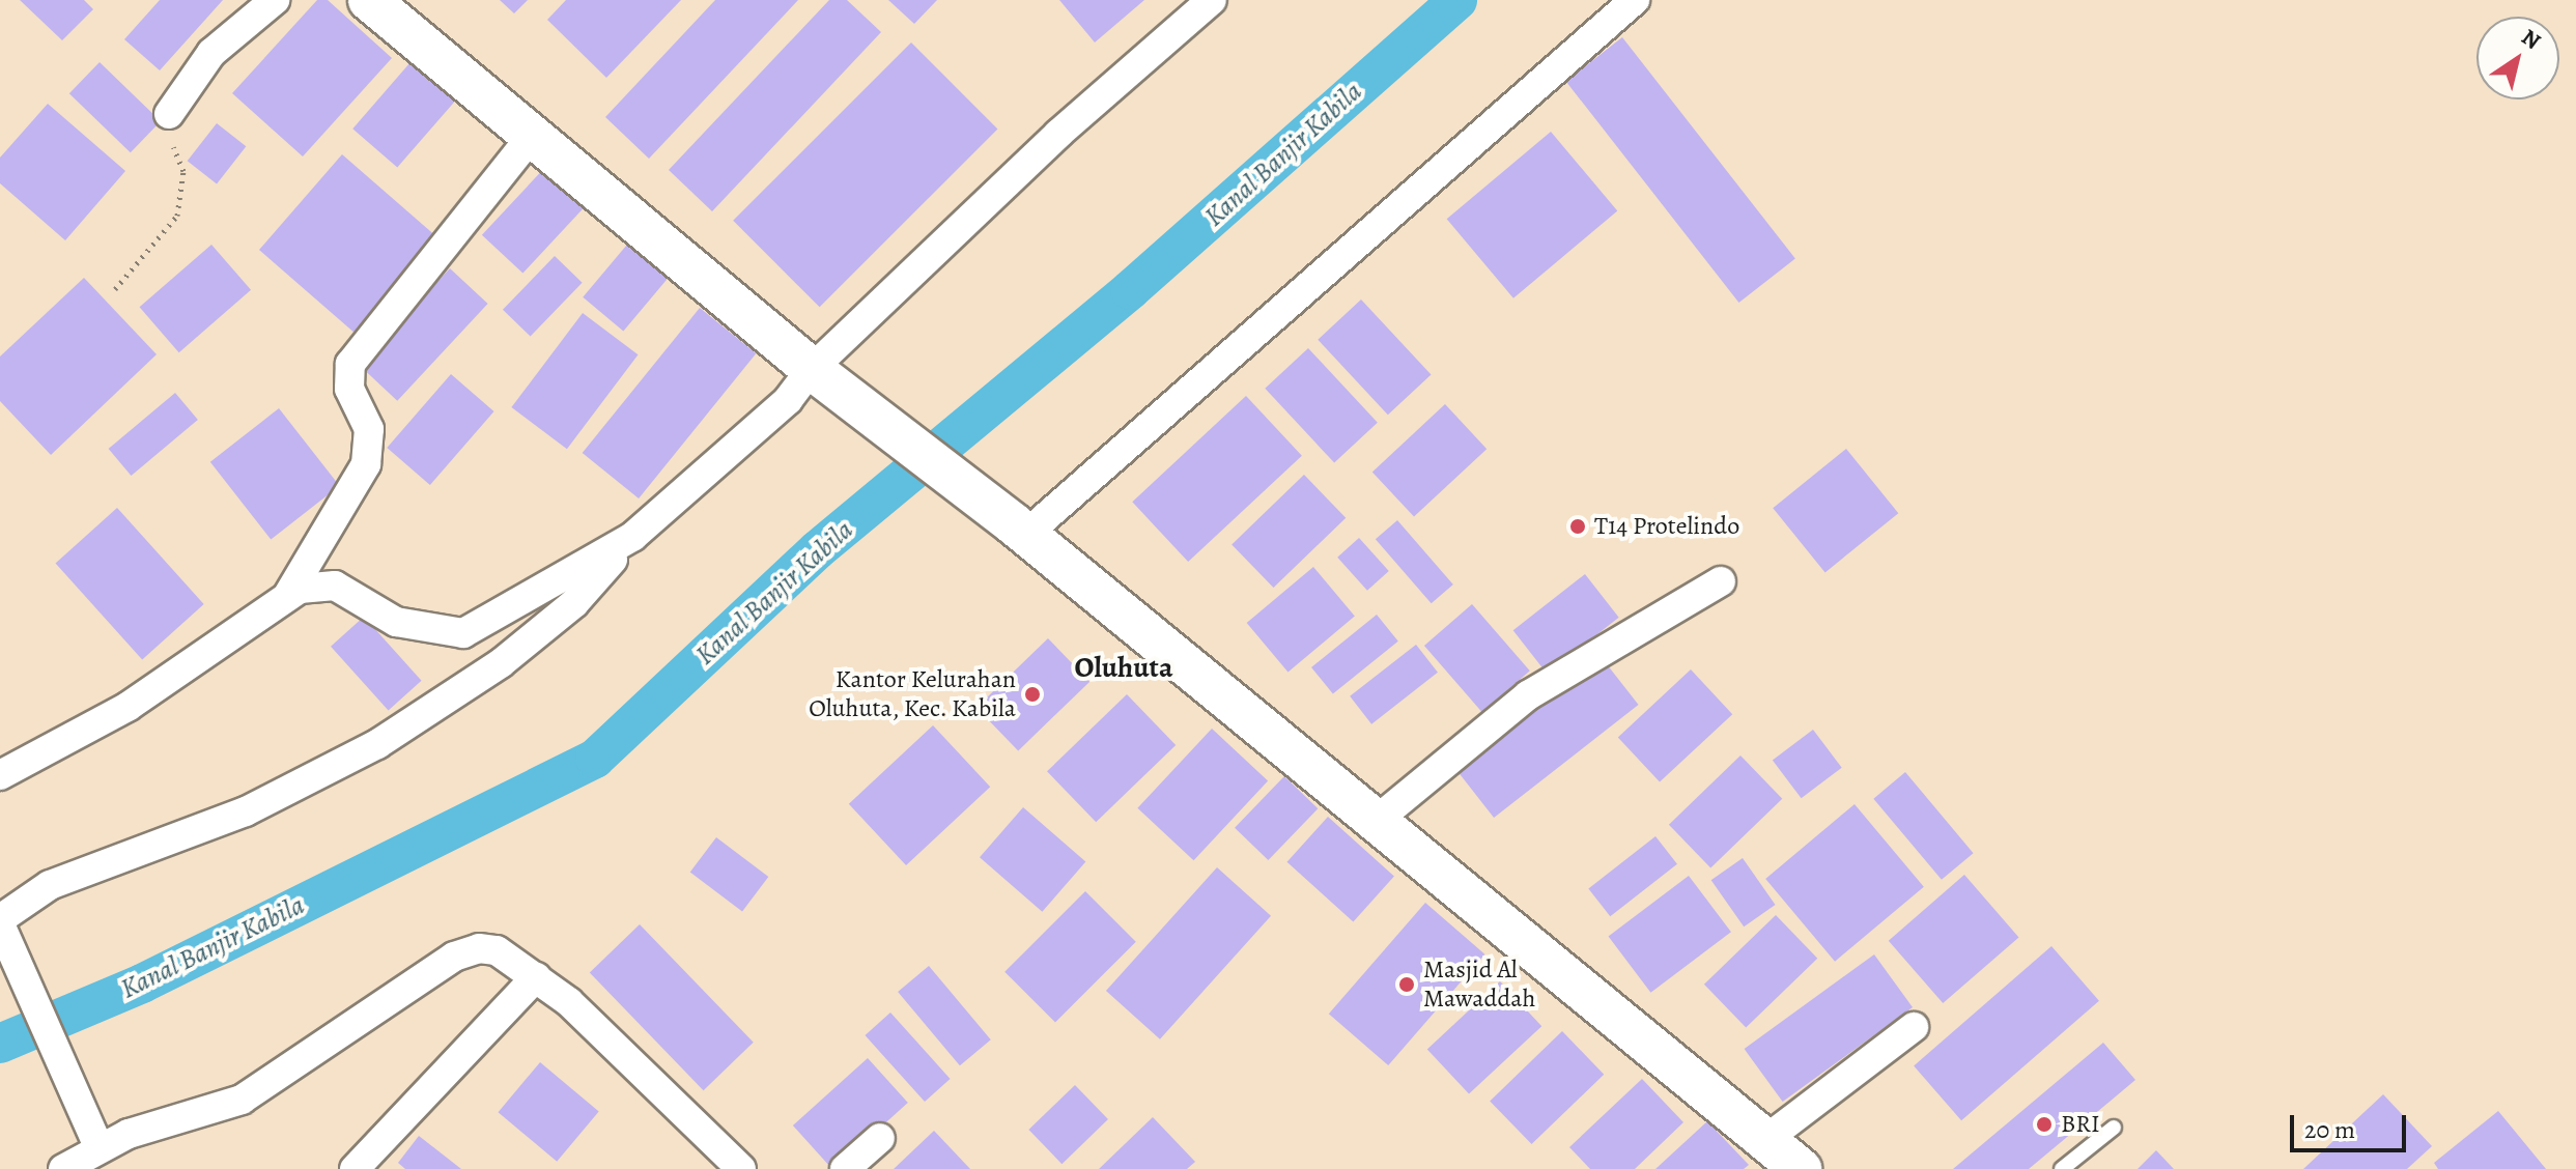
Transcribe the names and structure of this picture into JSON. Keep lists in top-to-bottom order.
{
  "districts": ["Oluhuta"],
  "water": ["Kanal Banjir Kabila"],
  "places": [
    "T14 Protelindo",
    "Kantor Kelurahan Oluhuta, Kec. Kabila",
    "Masjid Al Mawaddah",
    "BRI"
  ],
  "scale_bar": "20 m",
  "north": "top right"
}
